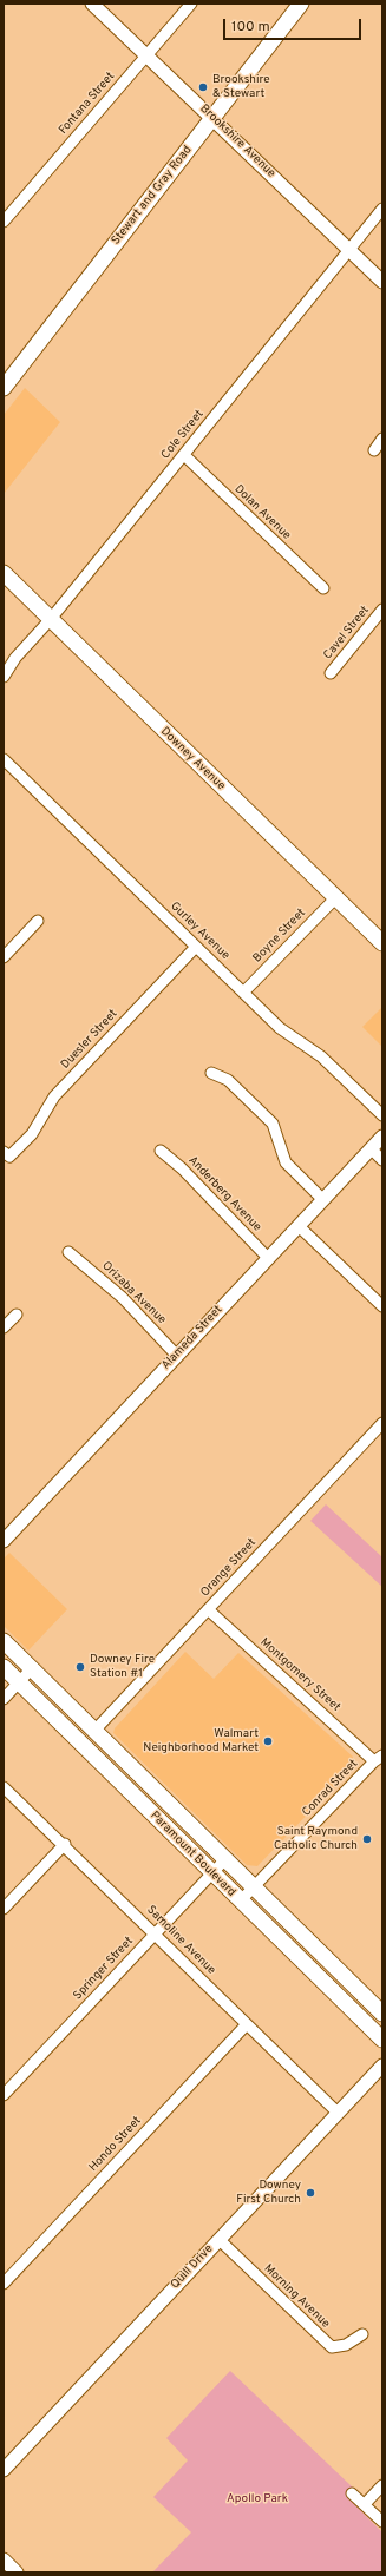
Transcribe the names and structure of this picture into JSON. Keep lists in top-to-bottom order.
{
  "streets": {
    "main road": ["Stewart and Gray Road", "Downey Avenue", "Paramount Boulevard"],
    "street": [
      "Fontana Street",
      "Brookshire Avenue",
      "Cole Street",
      "Dolan Avenue",
      "Cavel Street",
      "Gurley Avenue",
      "Boyne Street",
      "Duesler Street",
      "Anderberg Avenue",
      "Orizaba Avenue",
      "Alameda Street",
      "Orange Street",
      "Montgomery Street",
      "Conrad Street",
      "Samoline Avenue",
      "Springer Street",
      "Hondo Street",
      "Quill Drive",
      "Morning Avenue"
    ]
  },
  "crossings": [
    ["Fontana Street", "Brookshire Avenue"],
    ["Brookshire Avenue", "Stewart and Gray Road"],
    ["Brookshire Avenue", "Cole Street"],
    ["Cole Street", "Dolan Avenue"],
    ["Cole Street", "Downey Avenue"],
    ["Downey Avenue", "Boyne Street"],
    ["Gurley Avenue", "Boyne Street"],
    ["Gurley Avenue", "Duesler Street"],
    ["Anderberg Avenue", "Alameda Street"],
    ["Orizaba Avenue", "Alameda Street"],
    ["Orange Street", "Montgomery Street"],
    ["Orange Street", "Paramount Boulevard"],
    ["Montgomery Street", "Conrad Street"],
    ["Conrad Street", "Paramount Boulevard"],
    ["Paramount Boulevard", "Springer Street"],
    ["Samoline Avenue", "Springer Street"],
    ["Samoline Avenue", "Hondo Street"],
    ["Samoline Avenue", "Quill Drive"],
    ["Quill Drive", "Morning Avenue"]
  ],
  "parks": ["Apollo Park"],
  "places": [
    "Brookshire & Stewart",
    "Downey Fire Station #1",
    "Walmart Neighborhood Market",
    "Saint Raymond Catholic Church",
    "Downey First Church"
  ],
  "scale_bar": "100 m"
}
